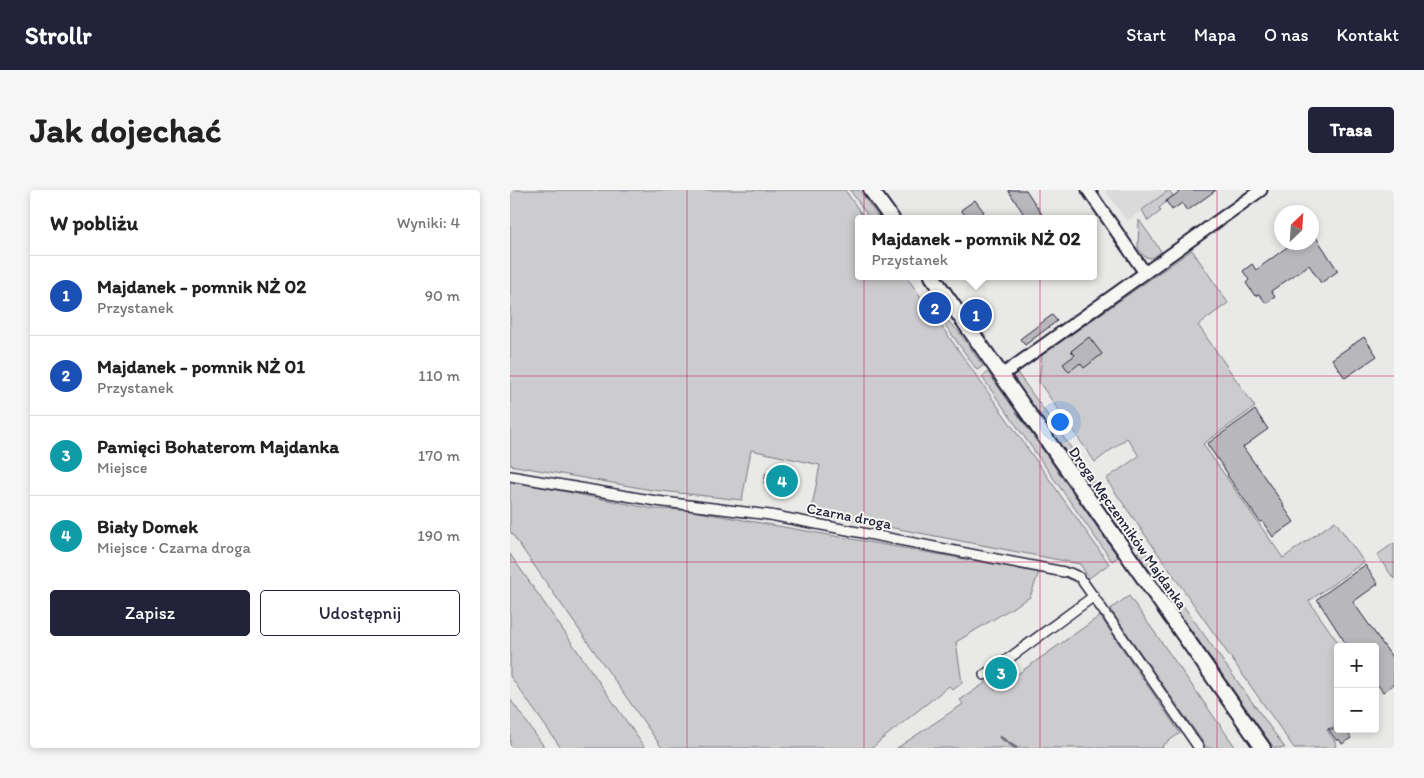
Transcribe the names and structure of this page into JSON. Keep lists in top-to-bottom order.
{
  "streets": {
    "street": ["Czarna droga", "Droga Męczenników Majdanka"]
  },
  "north": "top right",
  "page": {
    "header": "Strollr",
    "nav": [
      "Start",
      "Mapa",
      "O nas",
      "Kontakt"
    ],
    "buttons": [
      "Trasa",
      ["Zapisz", "Udostępnij"]
    ],
    "title": "Jak dojechać",
    "heading": ["W pobliżu", "Wyniki: 4"],
    "popup": ["Majdanek - pomnik NŻ 02", "Przystanek"],
    "list": [
      {
        "mark": "1",
        "name": "Majdanek - pomnik NŻ 02",
        "note": "Przystanek",
        "value": "90 m"
      },
      {
        "mark": "2",
        "name": "Majdanek - pomnik NŻ 01",
        "note": "Przystanek",
        "value": "110 m"
      },
      {
        "mark": "3",
        "name": "Pamięci Bohaterom Majdanka",
        "note": "Miejsce",
        "value": "170 m"
      },
      {
        "mark": "4",
        "name": "Biały Domek",
        "note": "Miejsce · Czarna droga",
        "value": "190 m"
      }
    ],
    "pins": [
      "2",
      "1",
      "4",
      "3"
    ],
    "map_buttons": ["+", "−"]
  }
}
